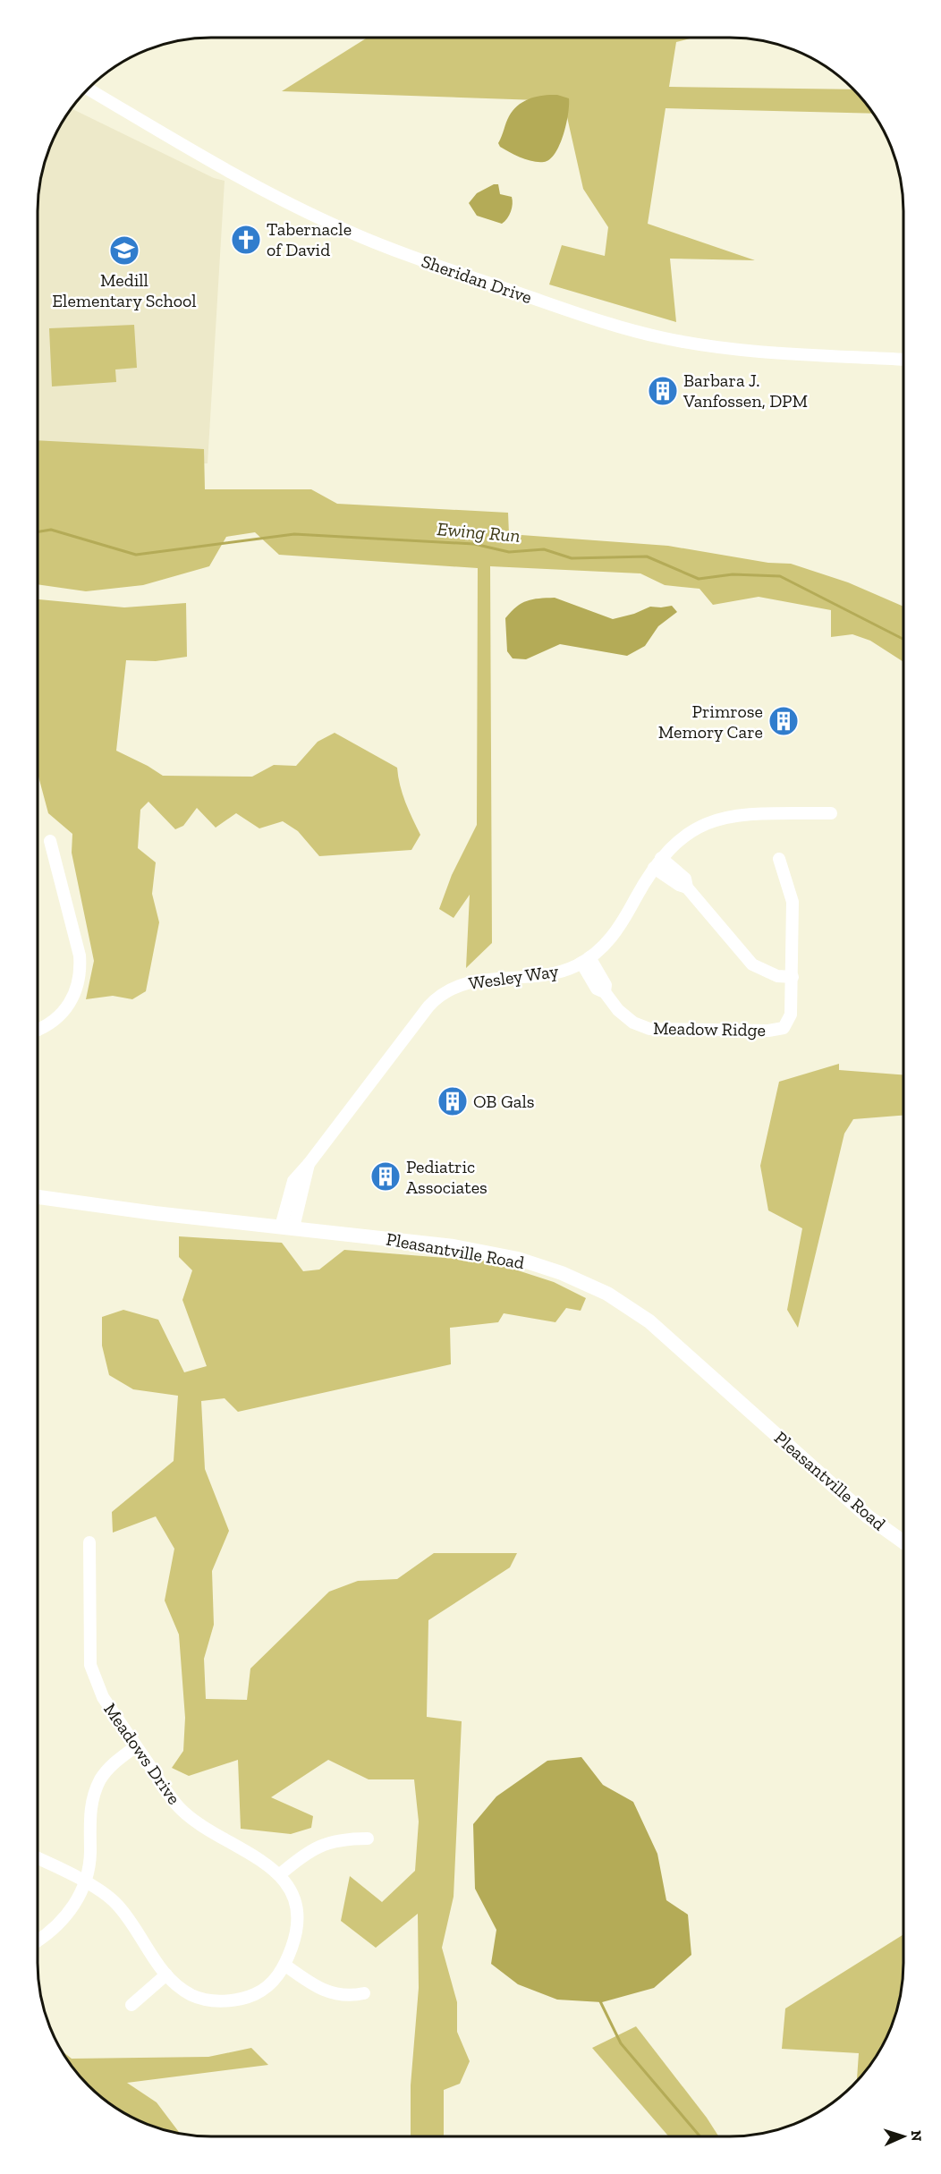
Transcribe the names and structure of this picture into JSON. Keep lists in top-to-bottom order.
{
  "streets": {
    "main road": ["Pleasantville Road"],
    "street": [
      "Sheridan Drive",
      "Wesley Way",
      "Meadow Ridge",
      "Meadows Drive"
    ]
  },
  "crossings": [
    ["Wesley Way", "Meadow Ridge"],
    ["Wesley Way", "Pleasantville Road"]
  ],
  "water": ["Ewing Run"],
  "places": {
    "church": ["Tabernacle of David"],
    "school or university": ["Medill Elementary School"],
    "building": [
      "Barbara J. Vanfossen, DPM",
      "Primrose Memory Care",
      "OB Gals",
      "Pediatric Associates"
    ]
  },
  "north": "right"
}
